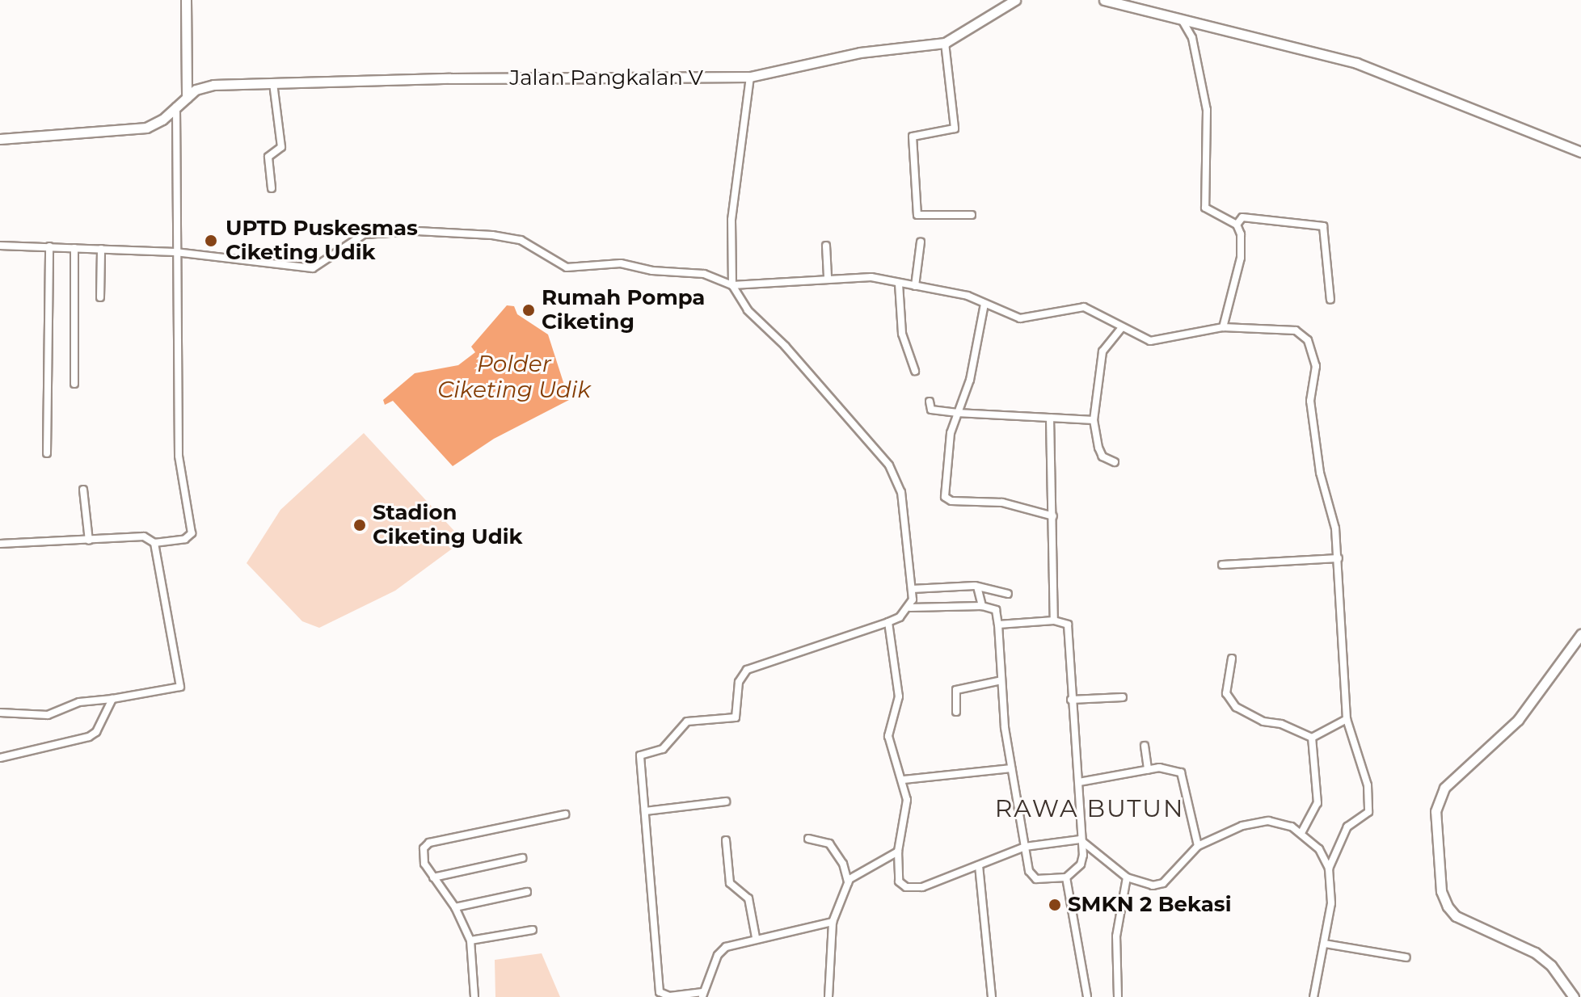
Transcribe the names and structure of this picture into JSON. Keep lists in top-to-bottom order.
{
  "streets": {
    "street": ["Jalan Pangkalan V"]
  },
  "districts": ["RAWA BUTUN"],
  "water": ["Polder Ciketing Udik"],
  "places": [
    "UPTD Puskesmas Ciketing Udik",
    "Rumah Pompa Ciketing",
    "Stadion Ciketing Udik",
    "SMKN 2 Bekasi"
  ]
}
